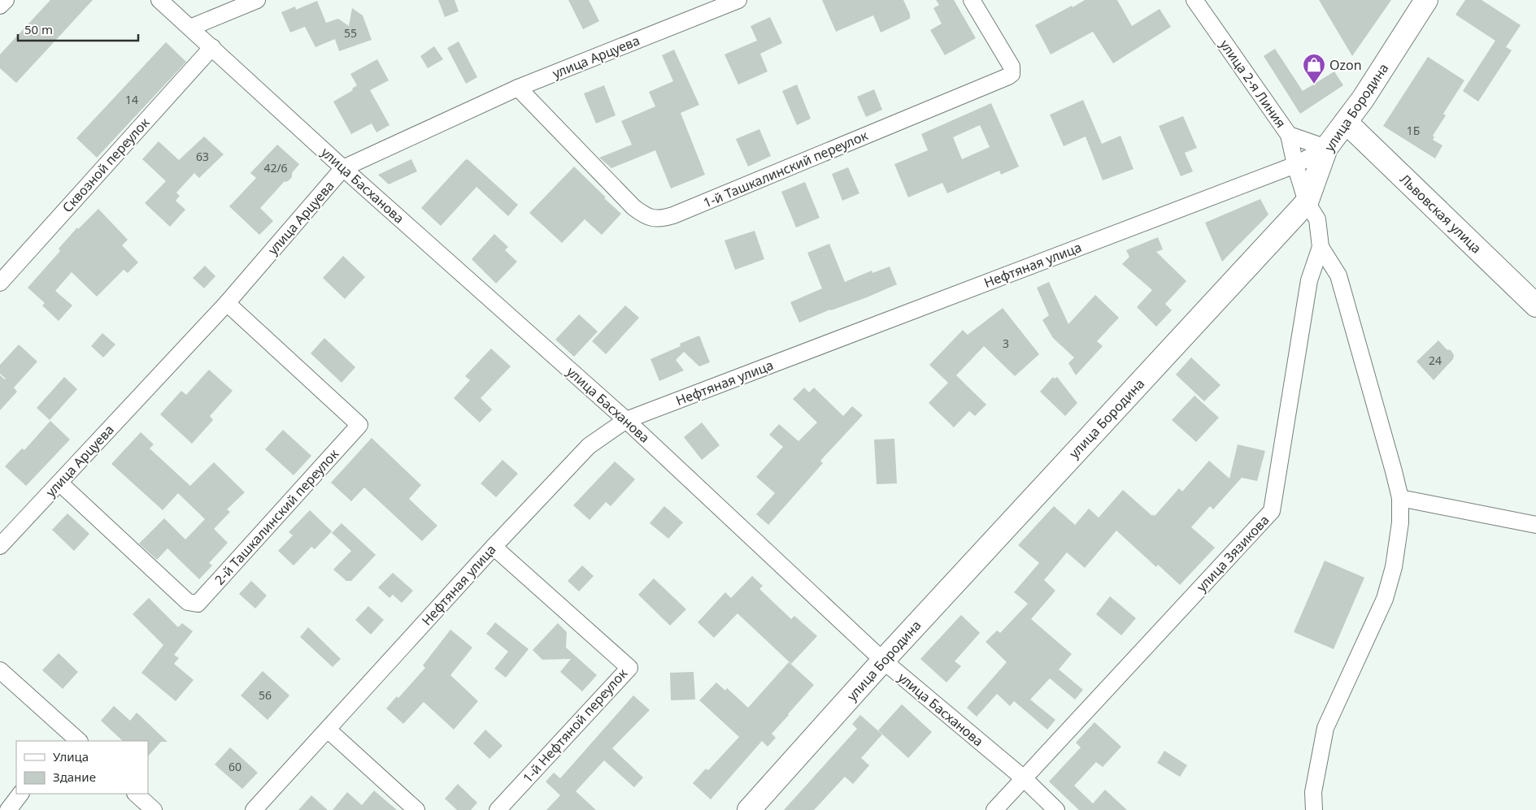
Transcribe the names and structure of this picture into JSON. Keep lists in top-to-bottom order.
{
  "streets": {
    "street": [
      "улица Арцуева",
      "улица 2-я Линия",
      "улица Бородина",
      "Сквозной переулок",
      "1-й Ташкалинский переулок",
      "улица Басханова",
      "Львовская улица",
      "Нефтяная улица",
      "2-й Ташкалинский переулок",
      "улица Зязикова",
      "1-й Нефтяной переулок"
    ]
  },
  "crossings": [
    ["улица Арцуева", "1-й Ташкалинский переулок"],
    ["улица Арцуева", "улица Басханова"],
    ["улица Арцуева", "2-й Ташкалинский переулок"],
    ["улица 2-я Линия", "улица Бородина"],
    ["улица 2-я Линия", "Нефтяная улица"],
    ["улица 2-я Линия", "улица Зязикова"],
    ["улица Бородина", "улица Басханова"],
    ["улица Бородина", "Львовская улица"],
    ["улица Бородина", "Нефтяная улица"],
    ["улица Бородина", "улица Зязикова"],
    ["Сквозной переулок", "улица Басханова"],
    ["улица Басханова", "Нефтяная улица"],
    ["улица Басханова", "улица Зязикова"],
    ["Нефтяная улица", "улица Зязикова"],
    ["Нефтяная улица", "1-й Нефтяной переулок"]
  ],
  "places": {
    "shop": ["Ozon"]
  },
  "house_numbers": [
    "55",
    "14",
    "1Б",
    "63",
    "42/6",
    "3",
    "24",
    "56",
    "60"
  ],
  "legend": ["Улица", "Здание"],
  "scale_bar": "50 m"
}
